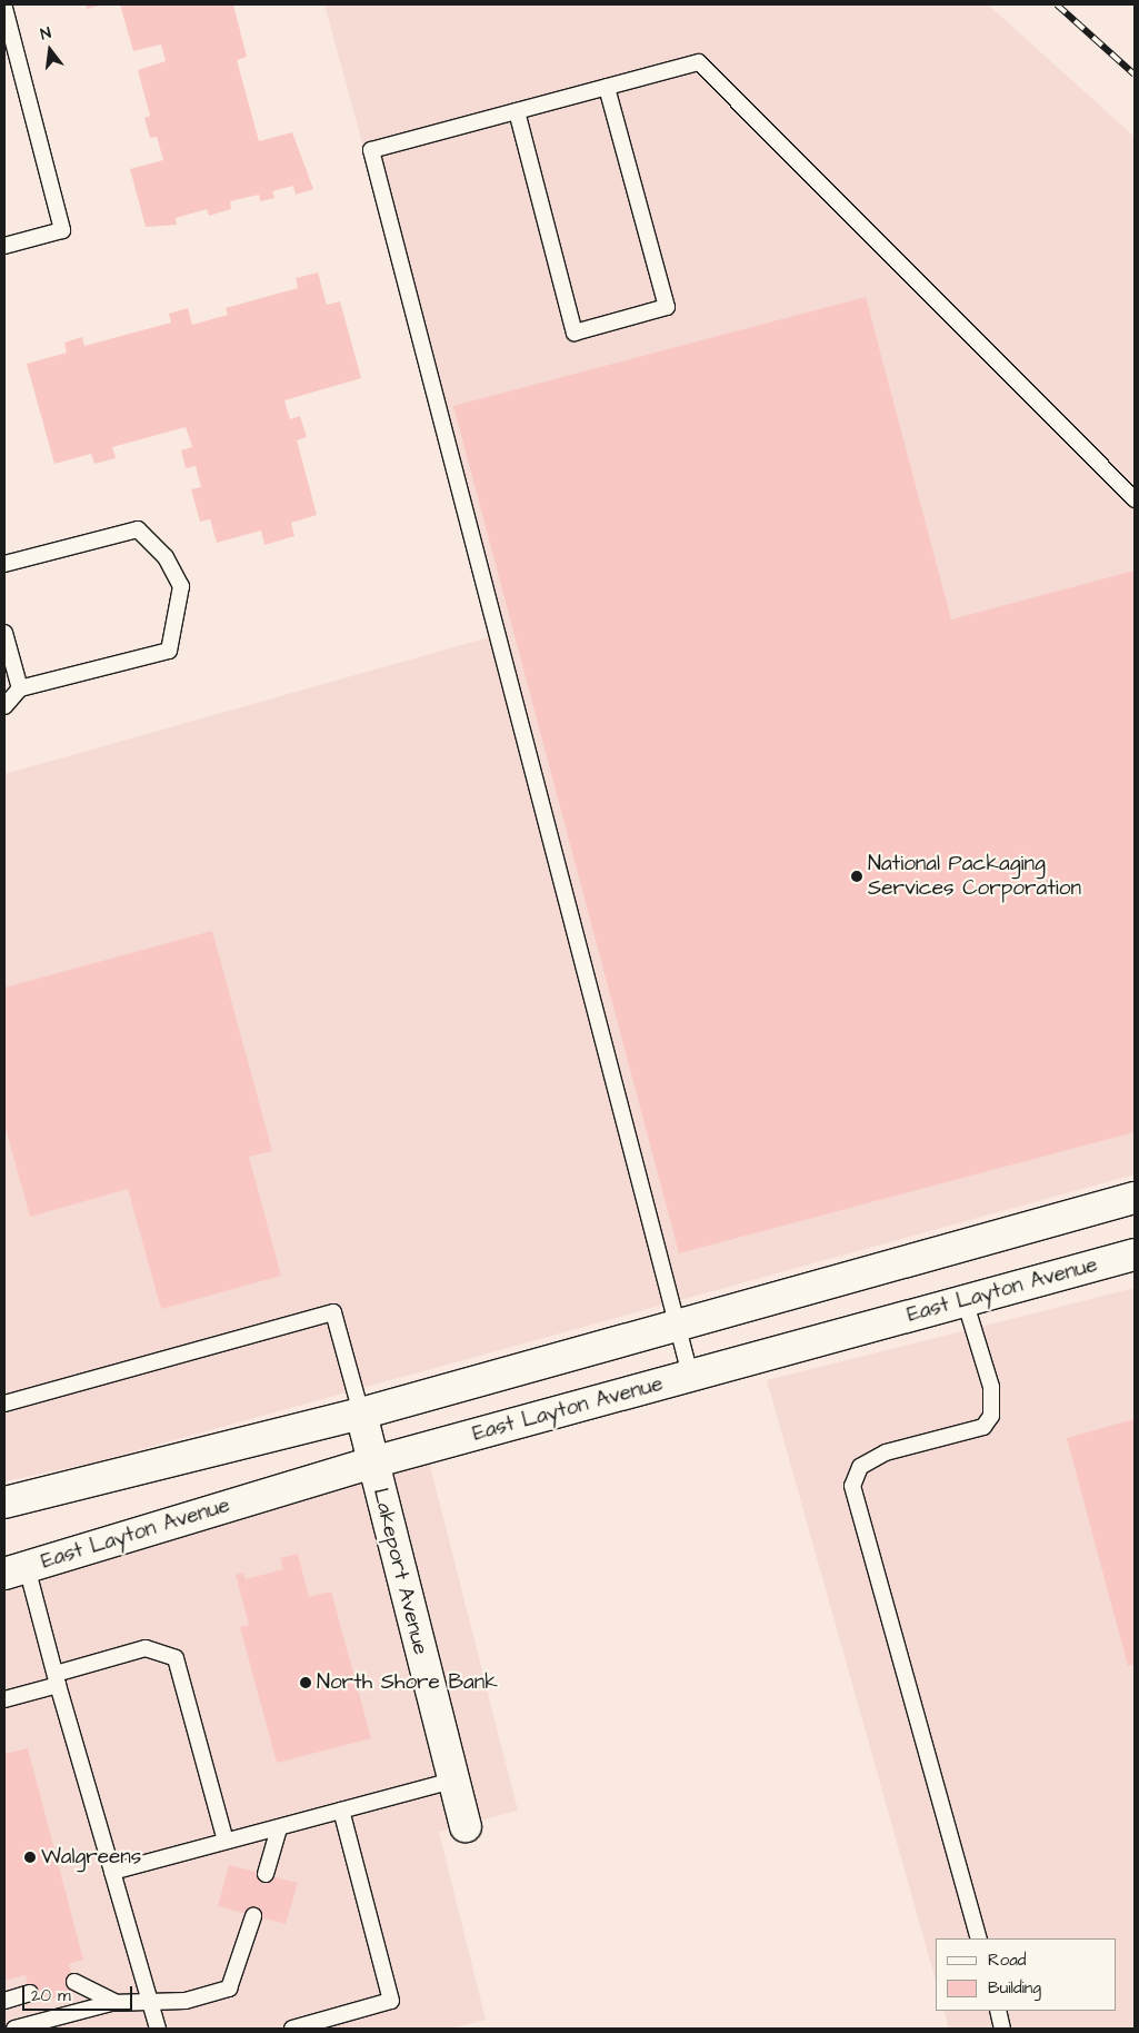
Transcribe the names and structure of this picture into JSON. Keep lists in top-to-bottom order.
{
  "streets": {
    "main road": ["East Layton Avenue", "Lakeport Avenue"]
  },
  "crossings": [
    ["East Layton Avenue", "Lakeport Avenue"]
  ],
  "places": ["National Packaging Services Corporation", "North Shore Bank", "Walgreens"],
  "legend": ["Road", "Building"],
  "scale_bar": "20 m",
  "north": "top"
}
